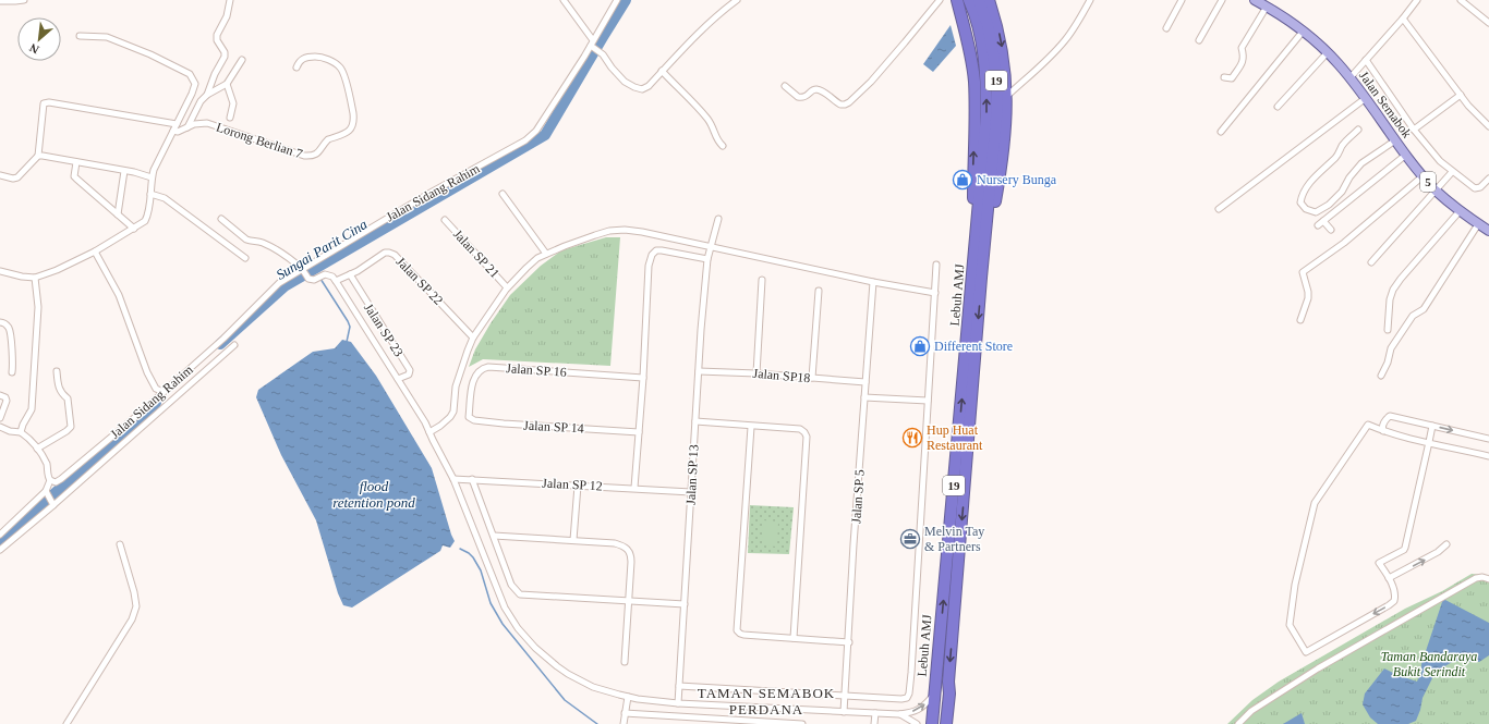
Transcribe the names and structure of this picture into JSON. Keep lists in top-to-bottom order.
{
  "streets": {
    "highway": ["19", "Lebuh AMJ"],
    "main road": ["Jalan Semabok", "5"],
    "street": [
      "Lorong Berlian 7",
      "Jalan Sidang Rahim",
      "Jalan SP 21",
      "Jalan SP 22",
      "Jalan SP 23",
      "Jalan SP 16",
      "Jalan SP18",
      "Jalan SP 14",
      "Jalan SP 13",
      "Jalan SP 12",
      "Jalan SP 5"
    ]
  },
  "crossings": [
    ["Jalan SP 22", "Jalan SP 23"],
    ["Jalan SP 16", "Jalan SP 14"],
    ["Jalan SP18", "Jalan SP 13"],
    ["Jalan SP18", "Jalan SP 5"],
    ["Jalan SP 13", "Jalan SP 12"]
  ],
  "districts": ["TAMAN SEMABOK PERDANA"],
  "water": ["Sungai Parit Cina", "flood retention pond"],
  "parks": ["Taman Bandaraya Bukit Serindit"],
  "places": {
    "shop": ["Nursery Bunga", "Different Store"],
    "restaurant": ["Hup Huat Restaurant"],
    "office": ["Melvin Tay & Partners"]
  },
  "north": "bottom left"
}
